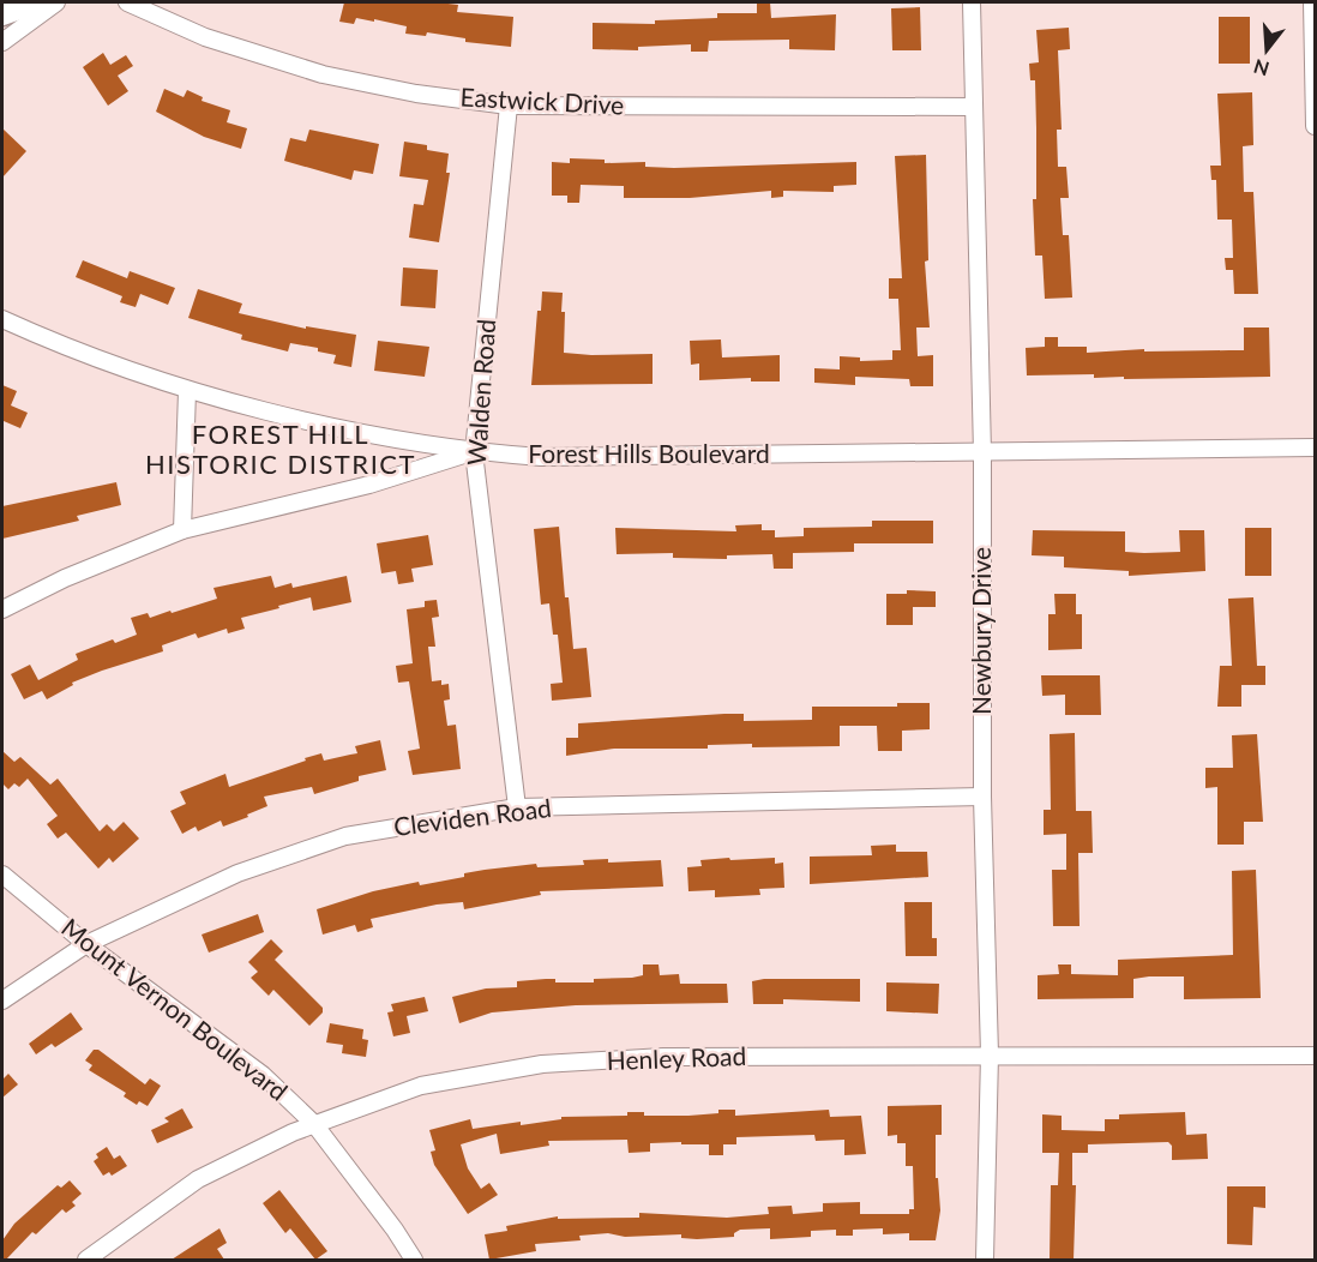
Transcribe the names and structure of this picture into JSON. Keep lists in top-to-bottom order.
{
  "streets": {
    "street": [
      "Eastwick Drive",
      "Walden Road",
      "Forest Hills Boulevard",
      "Newbury Drive",
      "Cleviden Road",
      "Mount Vernon Boulevard",
      "Henley Road"
    ]
  },
  "crossings": [
    ["Eastwick Drive", "Walden Road"],
    ["Eastwick Drive", "Newbury Drive"],
    ["Walden Road", "Forest Hills Boulevard"],
    ["Walden Road", "Cleviden Road"],
    ["Forest Hills Boulevard", "Newbury Drive"],
    ["Newbury Drive", "Cleviden Road"],
    ["Newbury Drive", "Henley Road"],
    ["Cleviden Road", "Mount Vernon Boulevard"],
    ["Mount Vernon Boulevard", "Henley Road"]
  ],
  "districts": ["FOREST HILL HISTORIC DISTRICT"],
  "north": "bottom"
}
